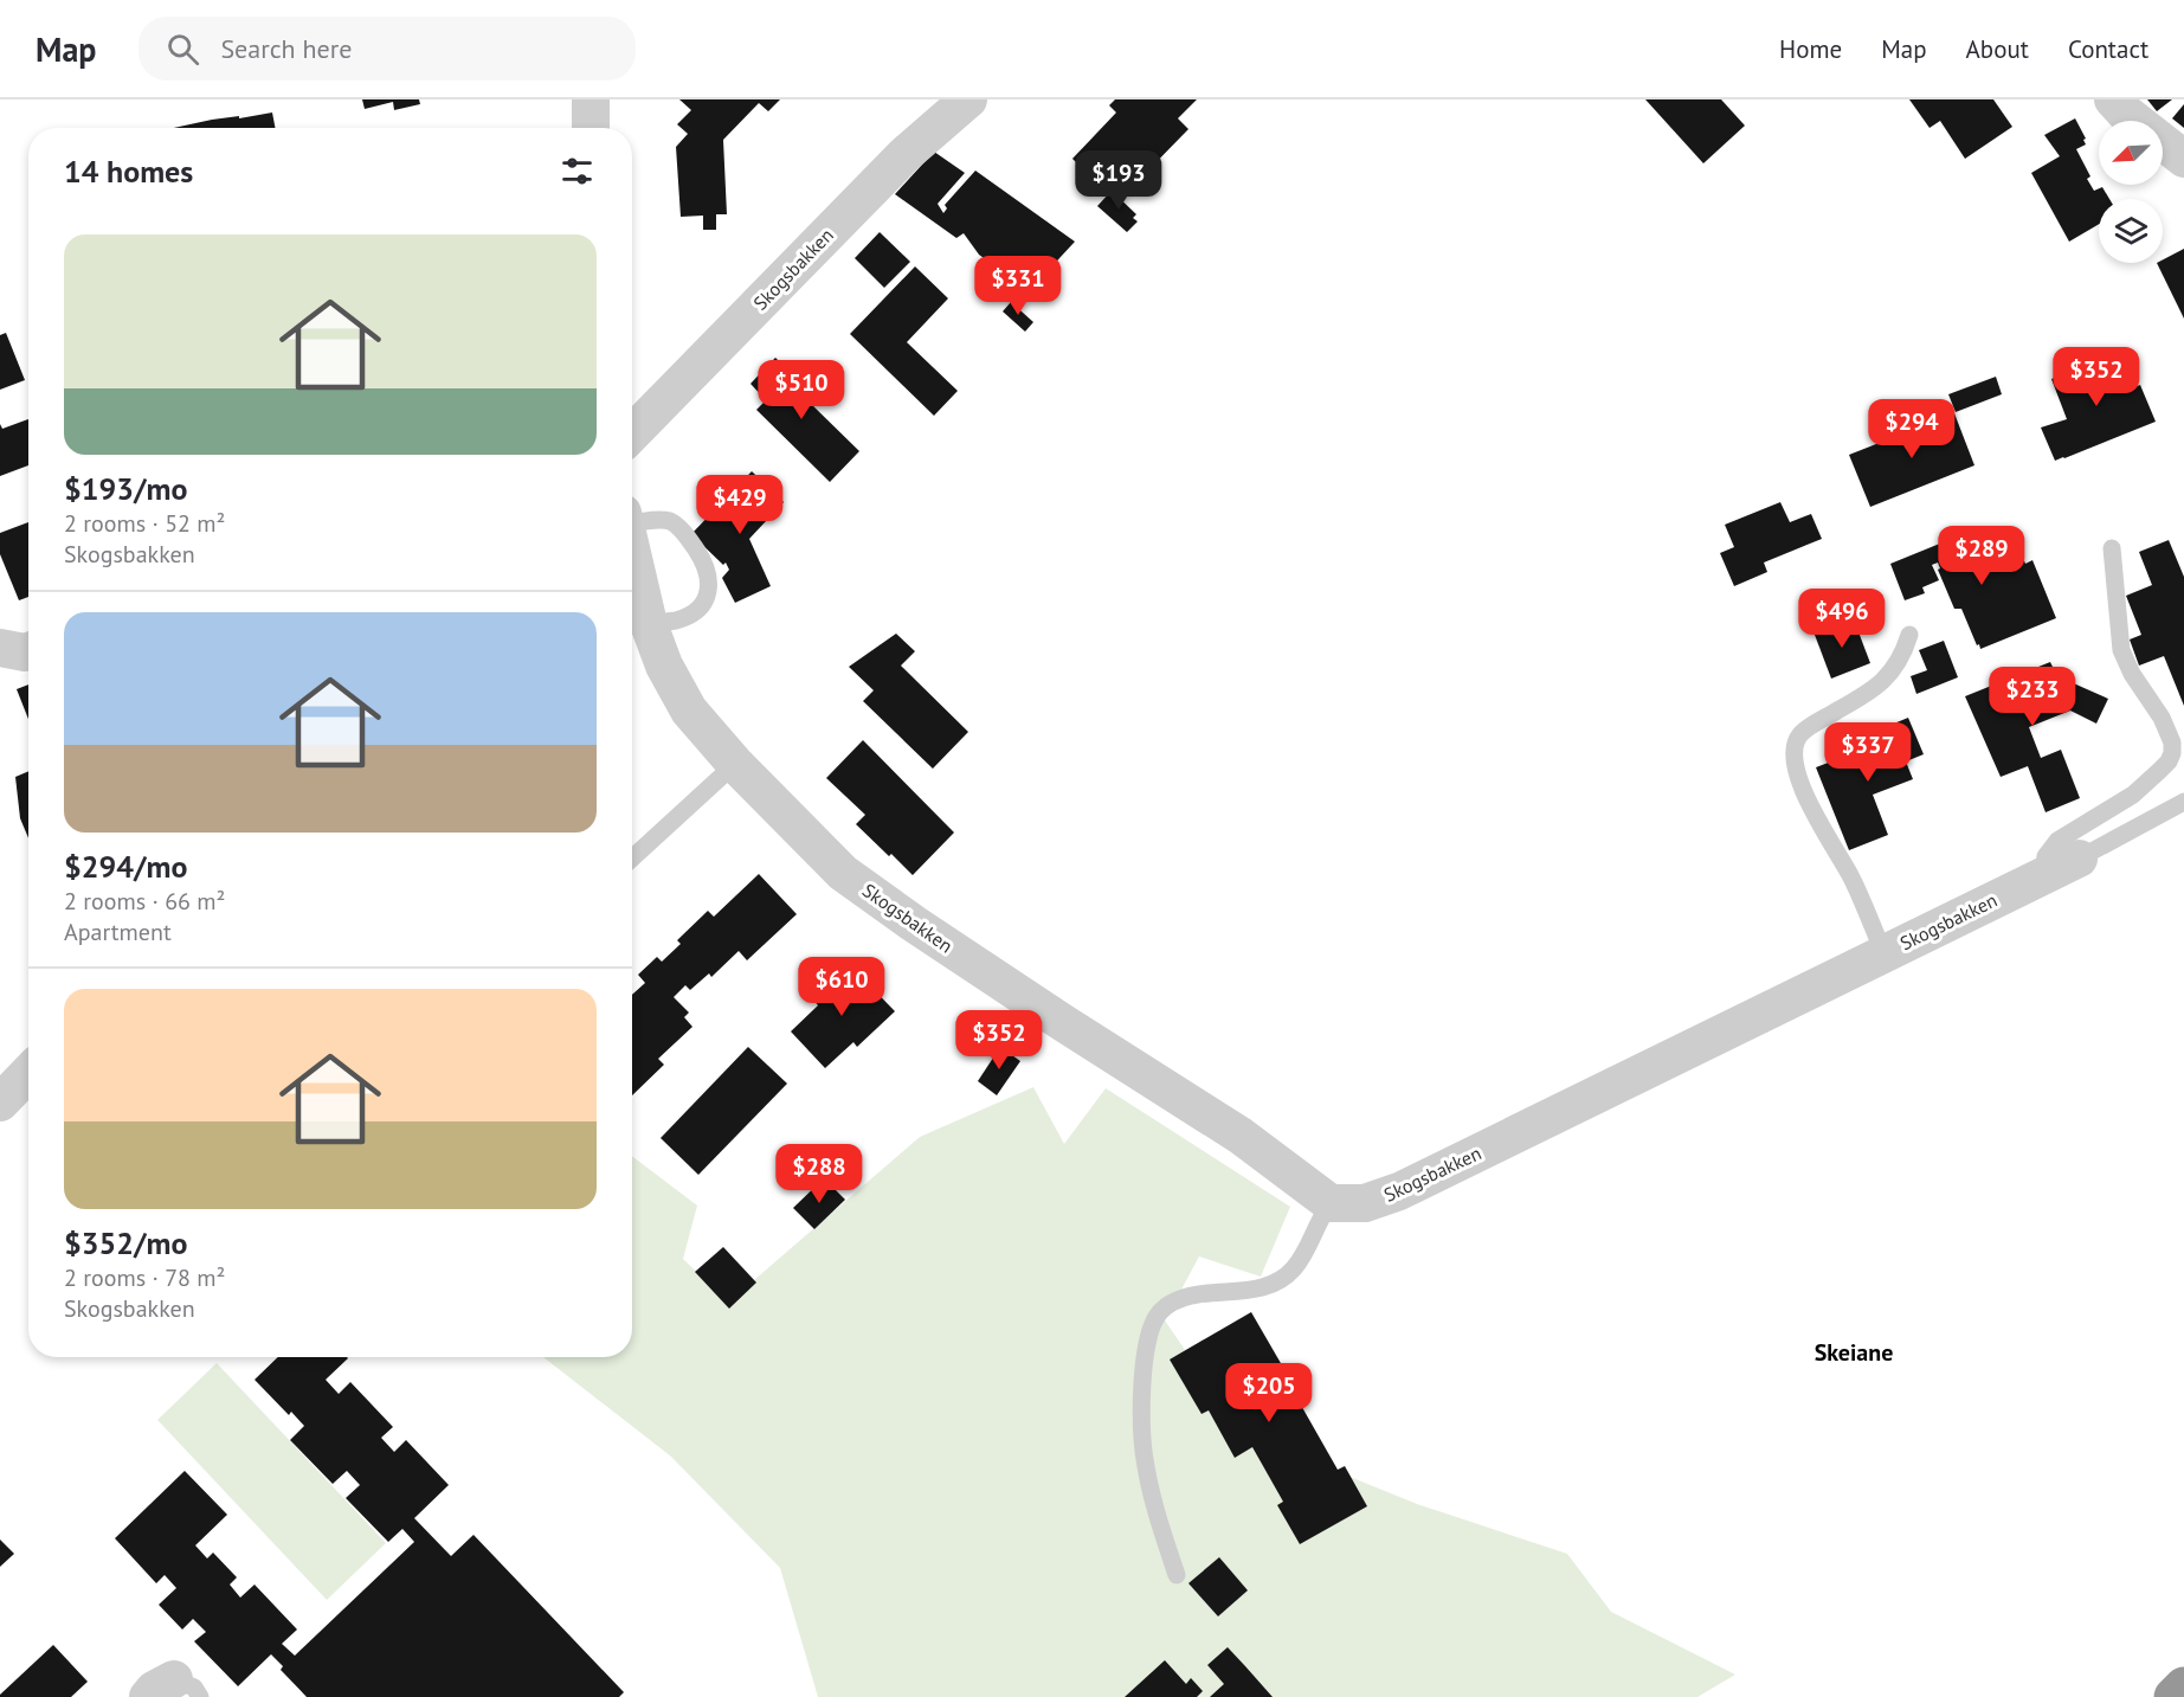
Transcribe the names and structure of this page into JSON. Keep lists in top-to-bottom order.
{
  "streets": {
    "street": ["Skogsbakken"]
  },
  "districts": ["Skeiane"],
  "north": "bottom left",
  "page": {
    "header": "Map",
    "search": "Search here",
    "nav": [
      "Home",
      "Map",
      "About",
      "Contact"
    ],
    "heading": "14 homes",
    "price": [
      "$193",
      "$331",
      "$352",
      "$510",
      "$294",
      "$429",
      "$289",
      "$496",
      "$233",
      "$337",
      "$610",
      "$352",
      "$288",
      "$205"
    ],
    "list": [
      {
        "name": "$193/mo",
        "note": "2 rooms · 52 m² · Skogsbakken"
      },
      {
        "name": "$294/mo",
        "note": "2 rooms · 66 m² · Apartment"
      },
      {
        "name": "$352/mo",
        "note": "2 rooms · 78 m² · Skogsbakken"
      }
    ]
  }
}
